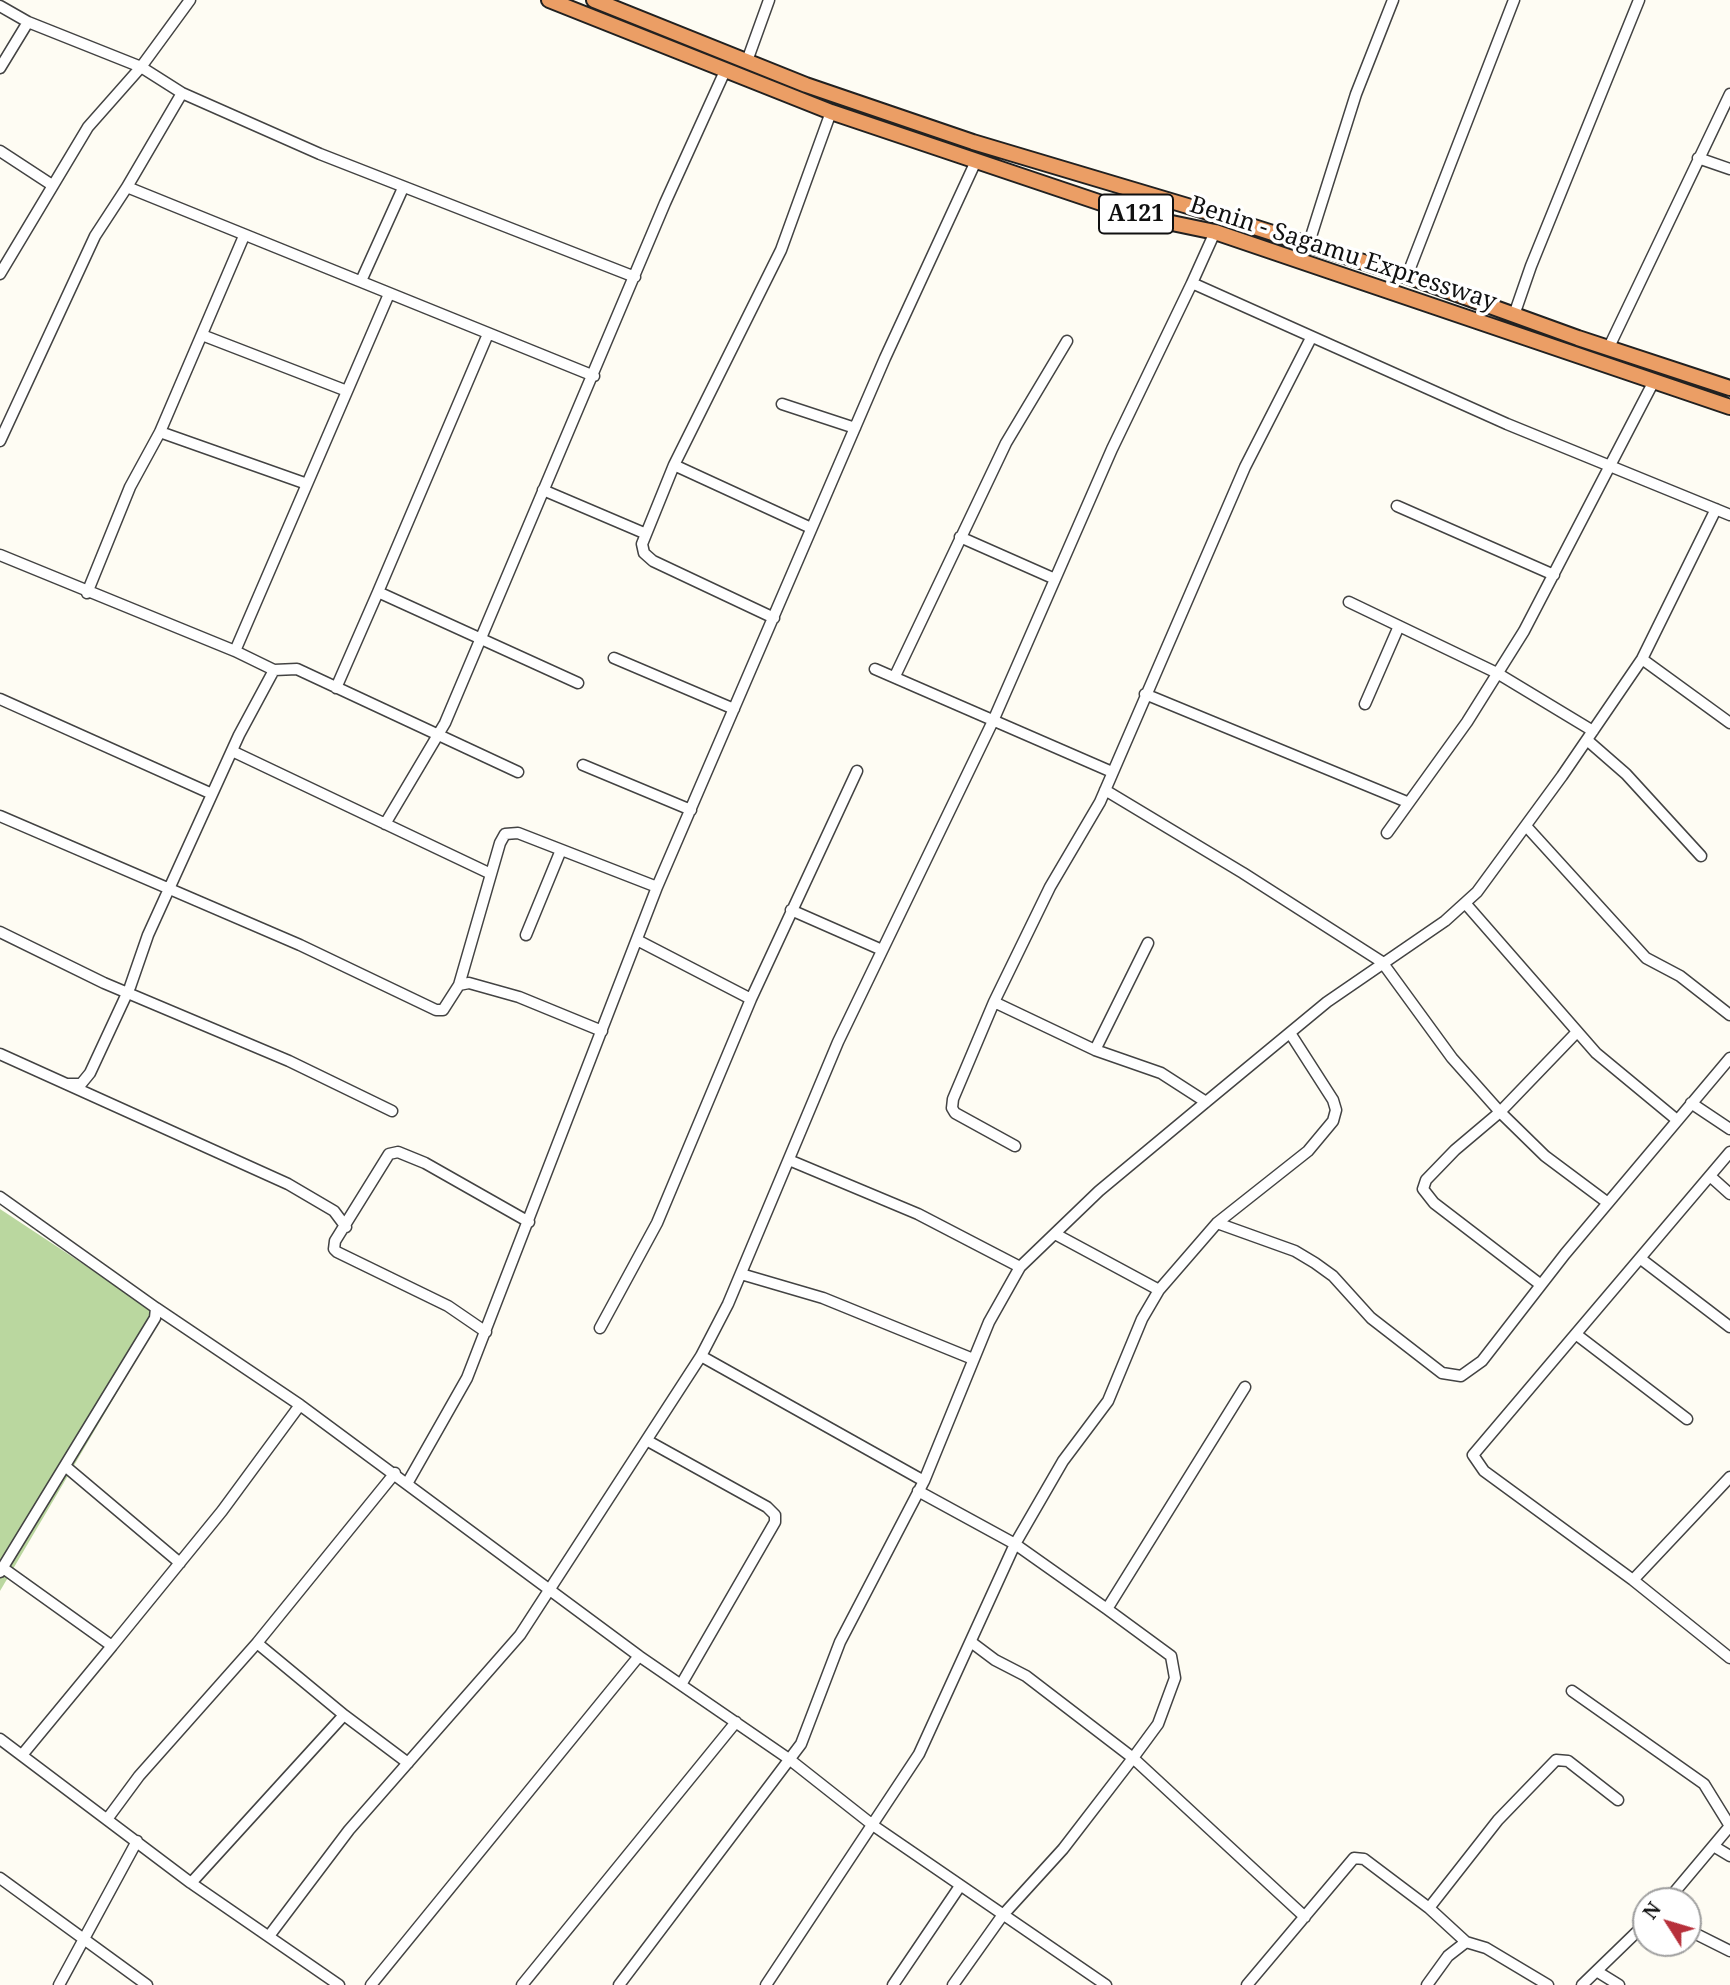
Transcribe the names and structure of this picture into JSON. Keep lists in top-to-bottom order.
{
  "streets": {
    "highway": ["A121", "Benin - Sagamu Expressway"]
  },
  "north": "top left"
}
